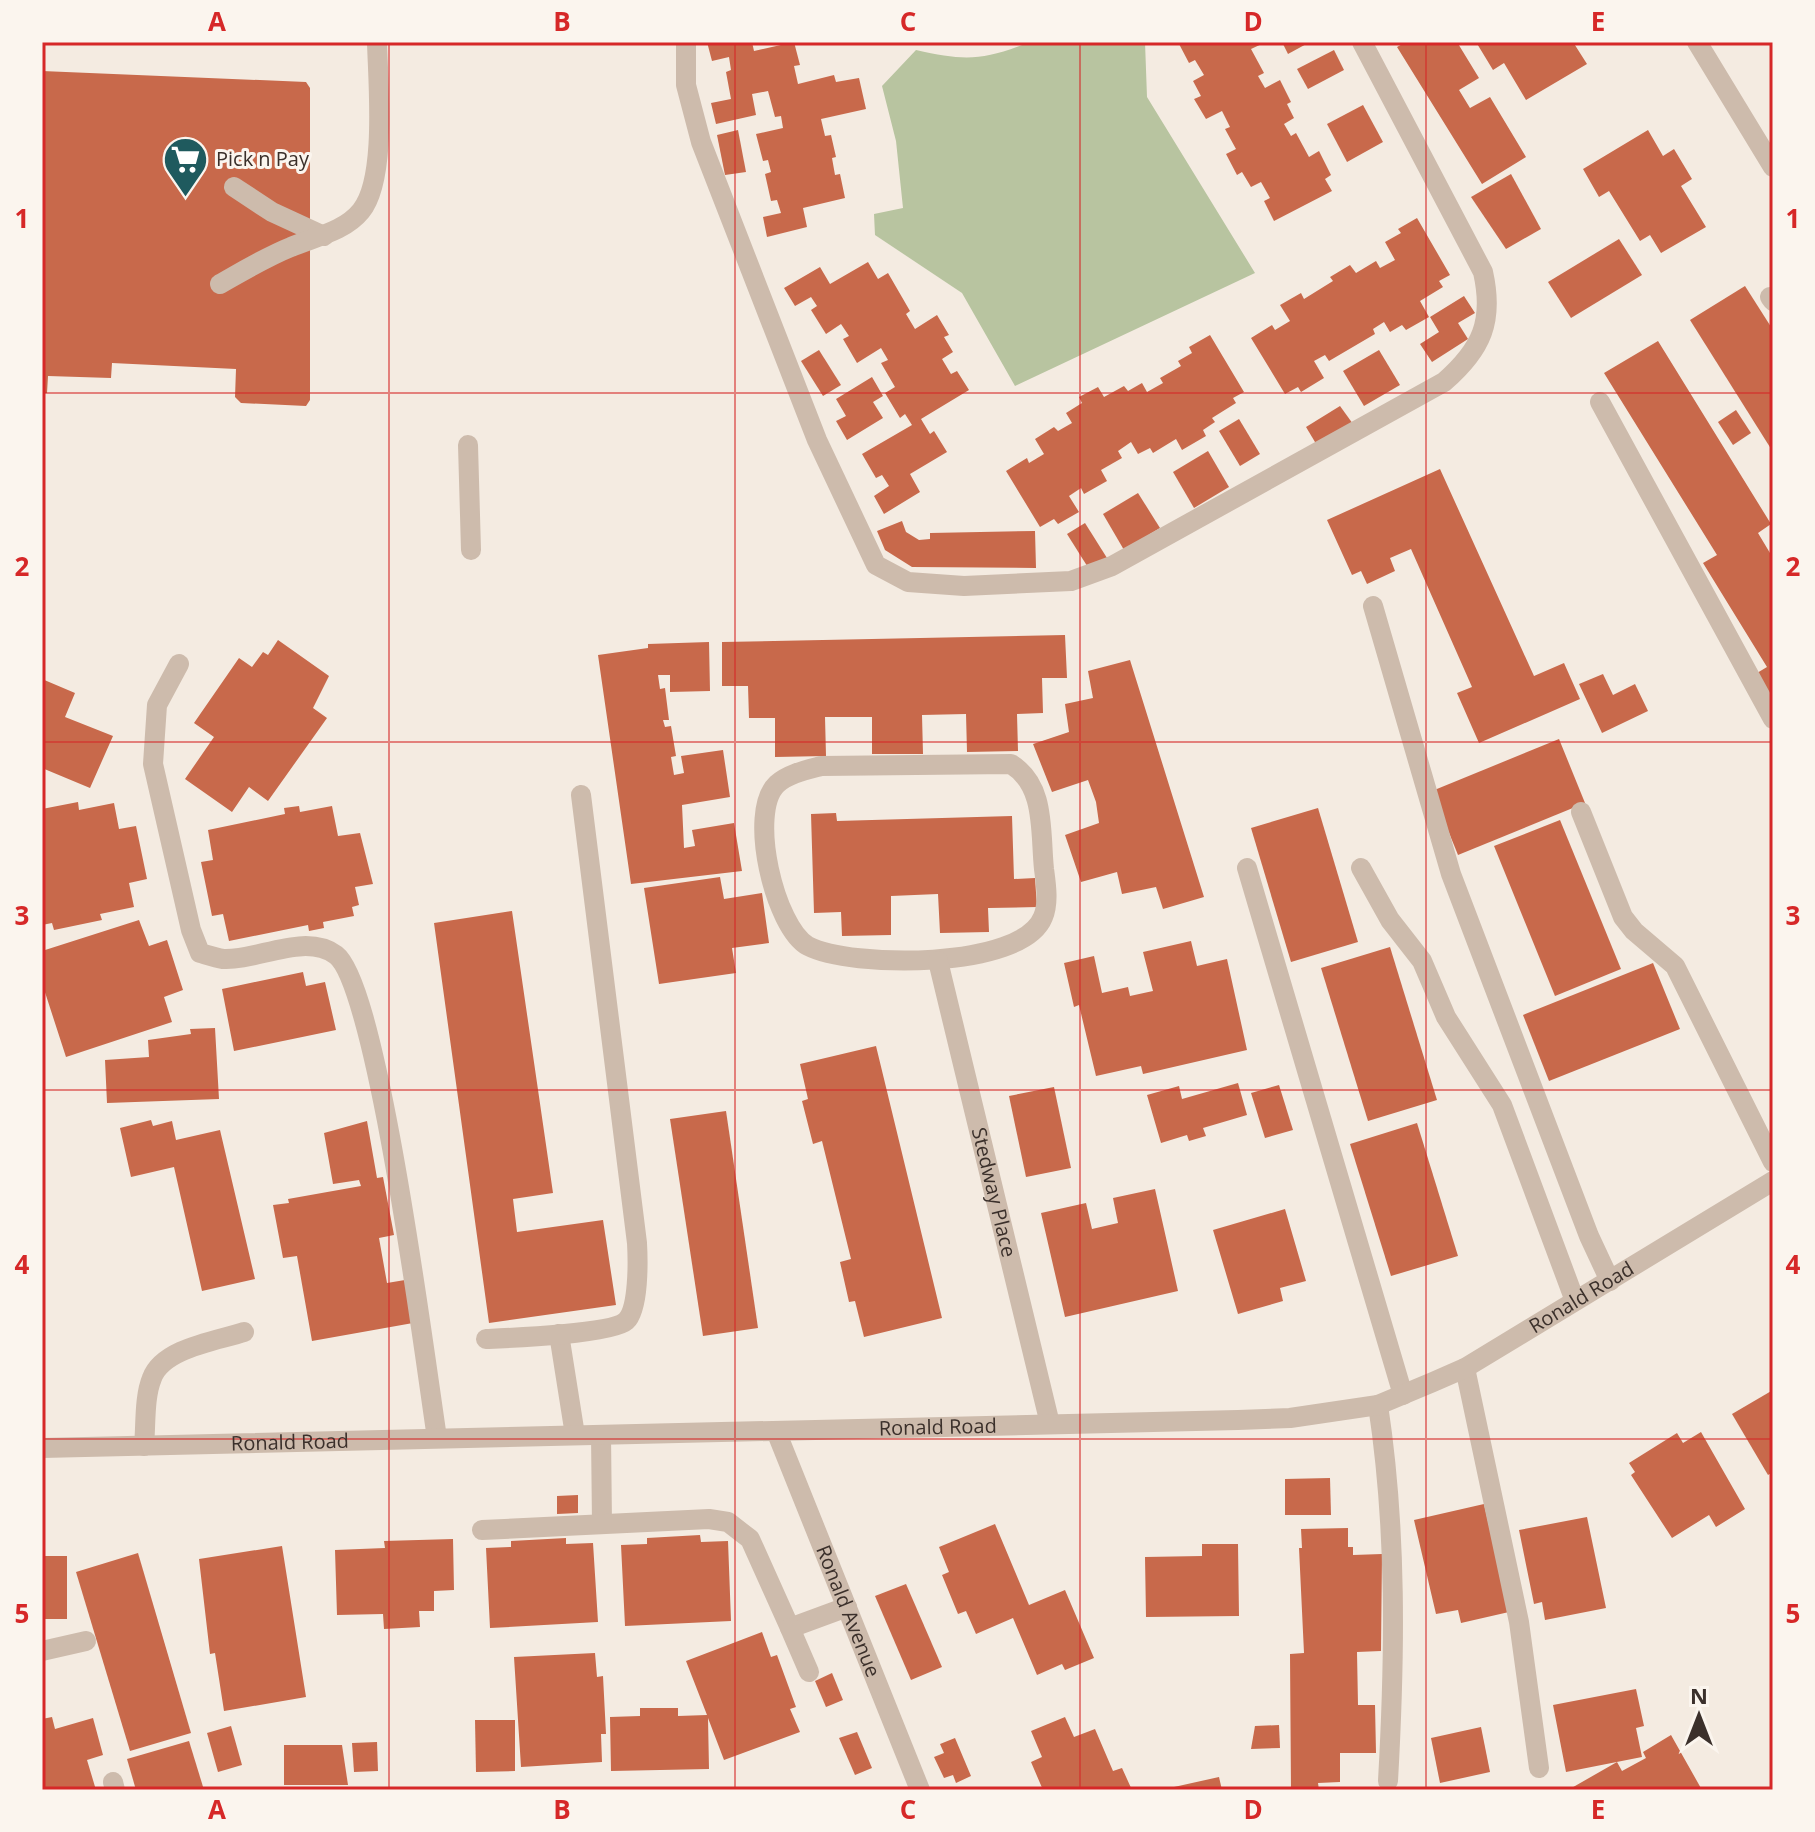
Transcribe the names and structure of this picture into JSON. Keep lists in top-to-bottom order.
{
  "streets": {
    "street": ["Stedway Place", "Ronald Road", "Ronald Avenue"]
  },
  "crossings": [
    ["Stedway Place", "Ronald Road"],
    ["Ronald Road", "Ronald Avenue"]
  ],
  "places": {
    "supermarket": ["Pick n Pay"]
  },
  "north": "top",
  "grid": {
    "columns": [
      "A",
      "B",
      "C",
      "D",
      "E"
    ],
    "rows": [
      "1",
      "2",
      "3",
      "4",
      "5"
    ]
  }
}
